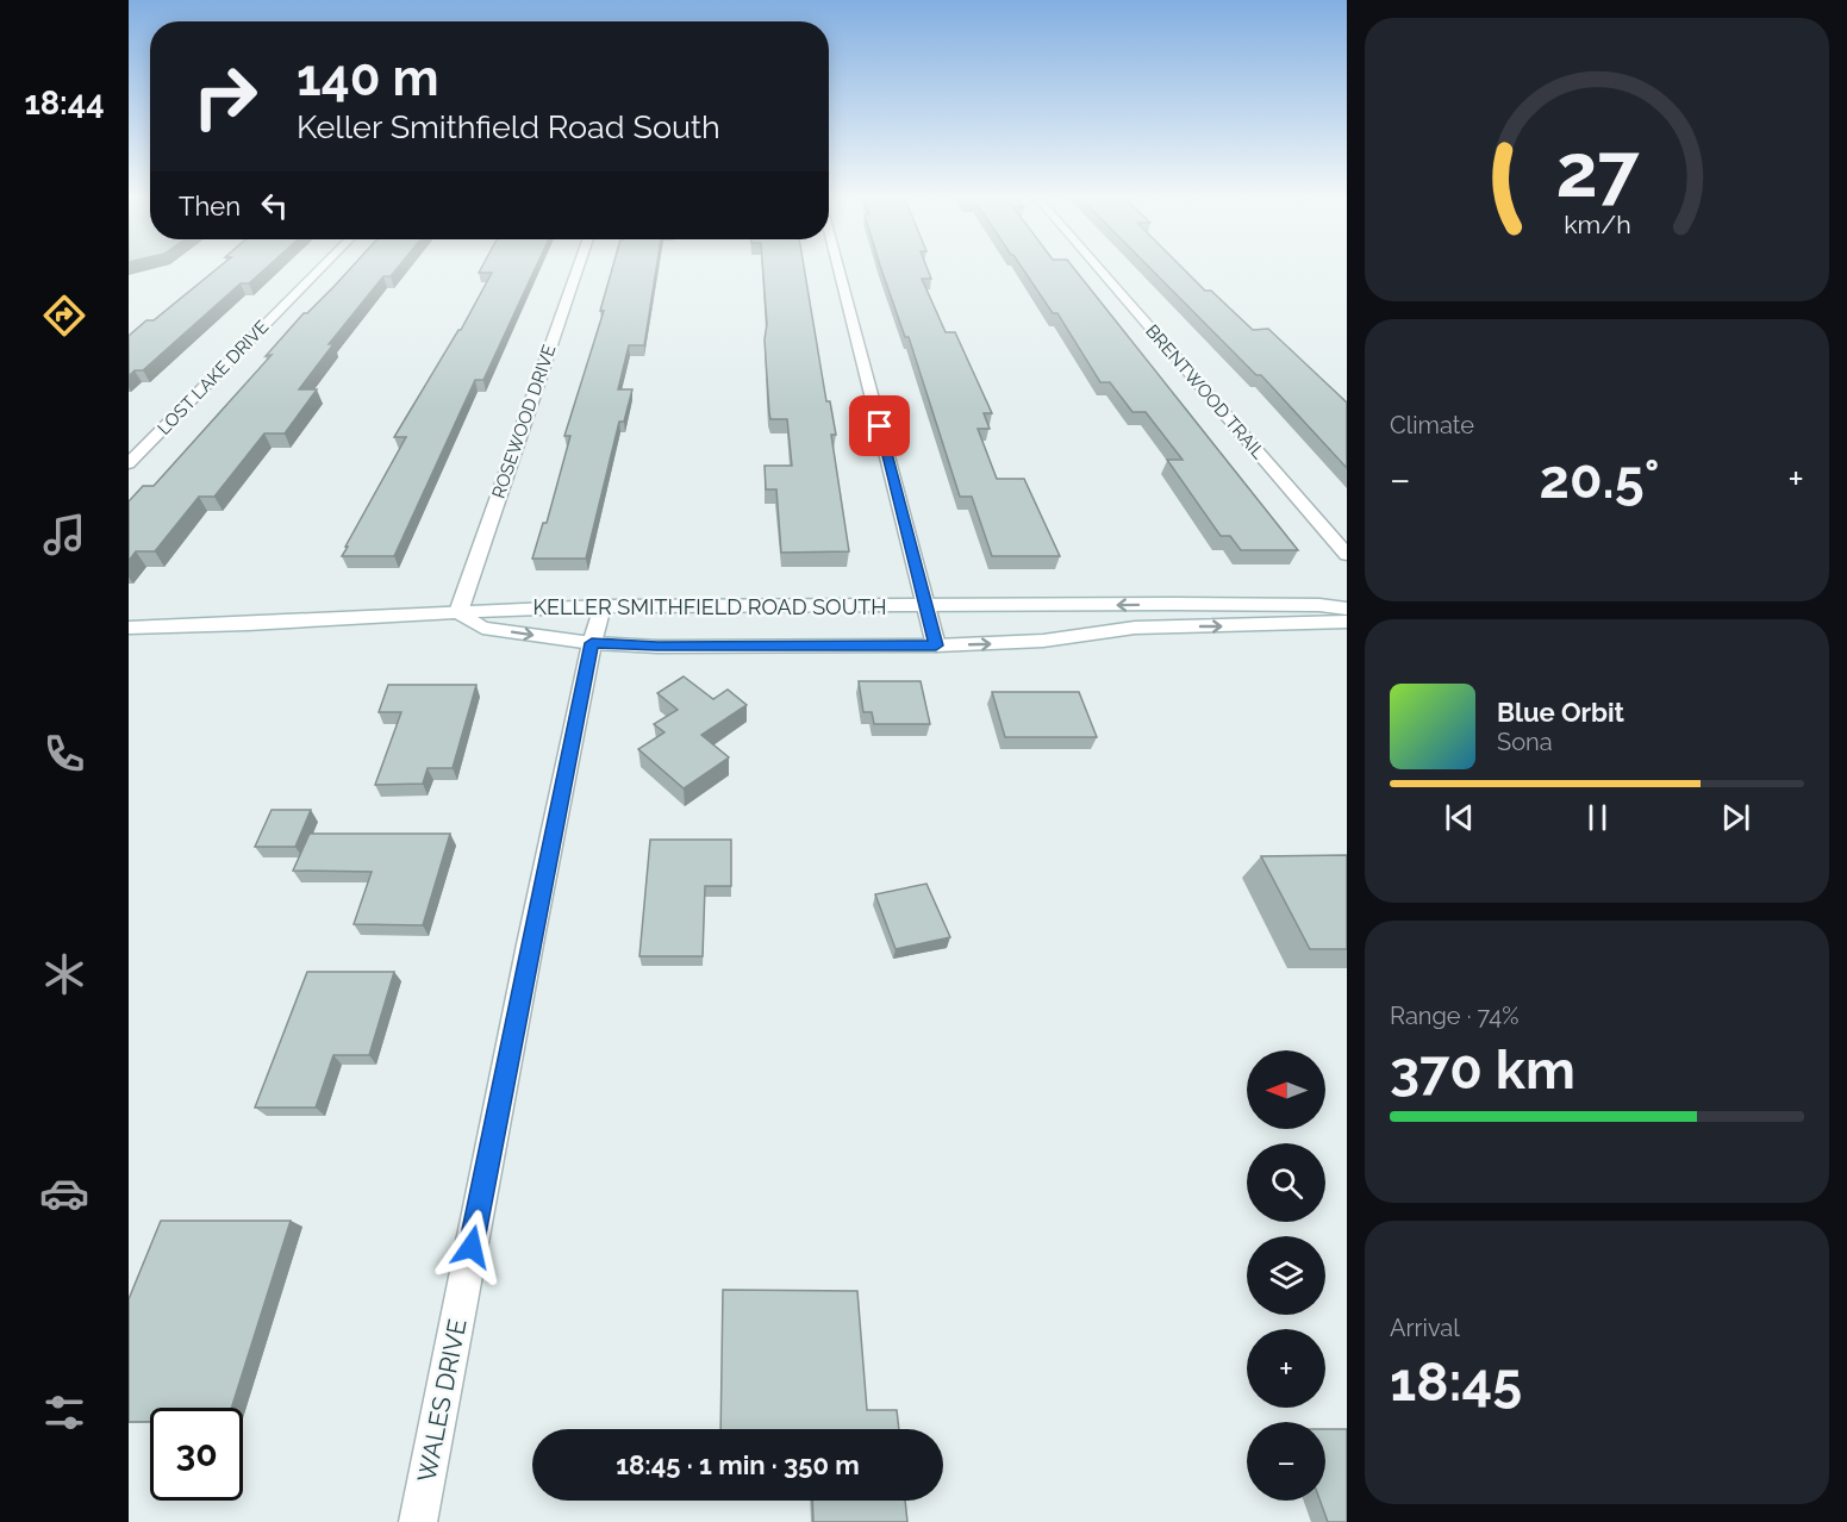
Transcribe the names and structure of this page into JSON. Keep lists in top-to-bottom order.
{
  "streets": {
    "street": [
      "LOST LAKE DRIVE",
      "BRENTWOOD TRAIL",
      "ROSEWOOD DRIVE",
      "KELLER SMITHFIELD ROAD SOUTH",
      "WALES DRIVE"
    ]
  },
  "crossings": [
    ["ROSEWOOD DRIVE", "KELLER SMITHFIELD ROAD SOUTH"],
    ["KELLER SMITHFIELD ROAD SOUTH", "WALES DRIVE"]
  ],
  "north": "left",
  "page": {
    "tabs": "18:44",
    "turn": ["140 m", "Keller Smithfield Road South"],
    "then": "Then",
    "tile": [
      "Climate",
      ["Range · 74%", "370 km"],
      ["Arrival", "18:45"]
    ],
    "heat": ["−", "20.5°", "+"],
    "song": ["Blue Orbit", "Sona"],
    "map_buttons": ["+", "−"],
    "limit": "30",
    "trip": "18:45 · 1 min · 350 m",
    "gauge": ["27", "km/h"]
  }
}
